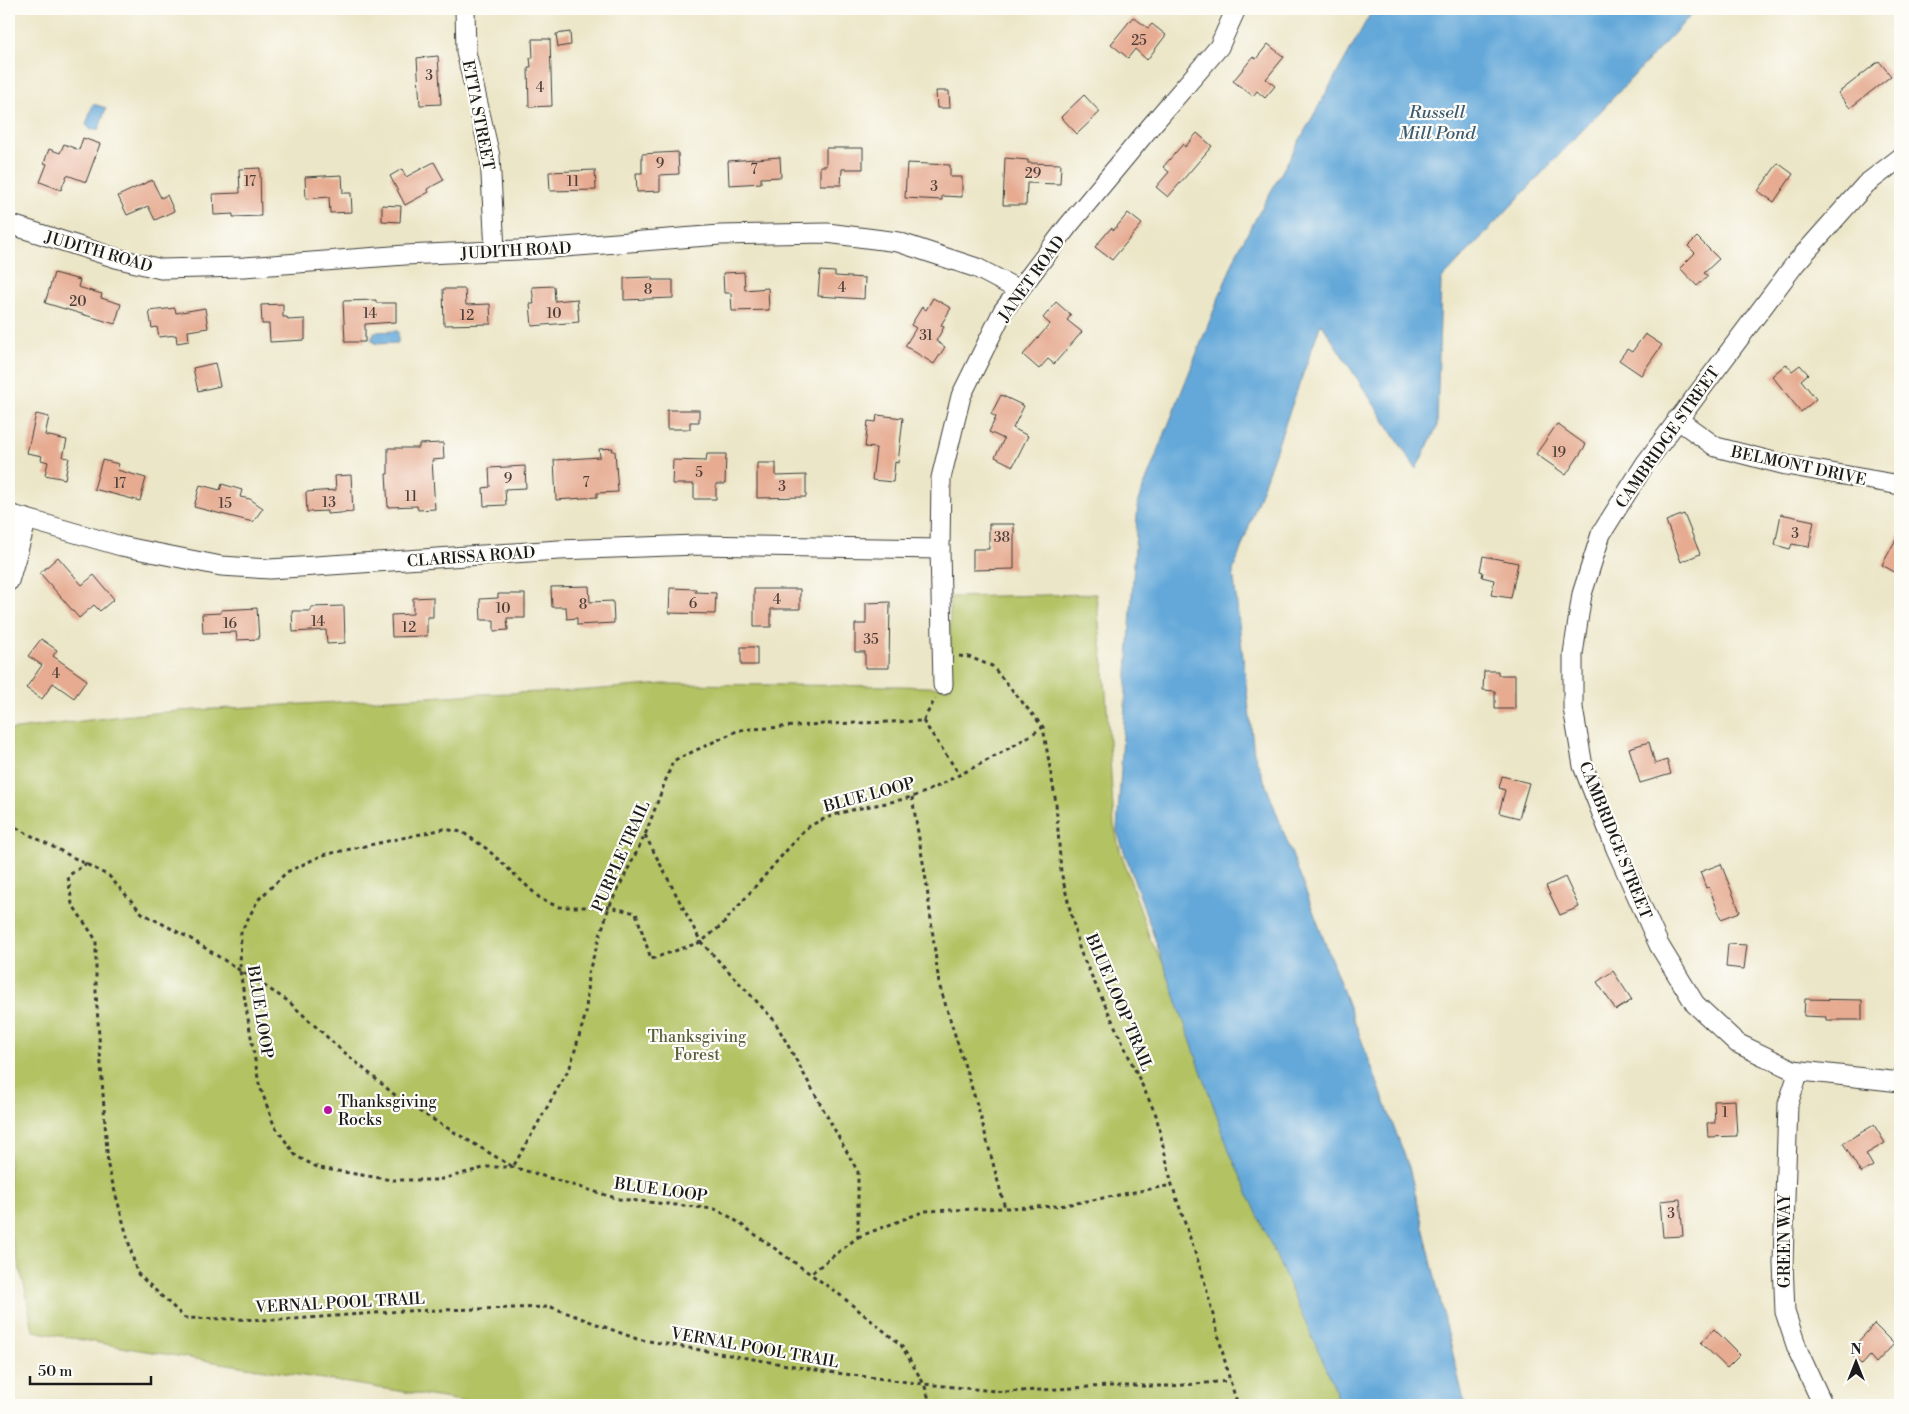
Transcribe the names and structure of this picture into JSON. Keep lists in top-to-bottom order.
{
  "streets": {
    "street": [
      "ETTA STREET",
      "JUDITH ROAD",
      "JANET ROAD",
      "CAMBRIDGE STREET",
      "BELMONT DRIVE",
      "CLARISSA ROAD",
      "GREEN WAY"
    ],
    "path": [
      "BLUE LOOP",
      "PURPLE TRAIL",
      "BLUE LOOP TRAIL",
      "VERNAL POOL TRAIL"
    ]
  },
  "crossings": [
    ["ETTA STREET", "JUDITH ROAD"],
    ["JUDITH ROAD", "JANET ROAD"],
    ["JANET ROAD", "CLARISSA ROAD"],
    ["CAMBRIDGE STREET", "BELMONT DRIVE"],
    ["CAMBRIDGE STREET", "GREEN WAY"],
    ["BLUE LOOP", "PURPLE TRAIL"],
    ["BLUE LOOP", "BLUE LOOP TRAIL"],
    ["BLUE LOOP", "VERNAL POOL TRAIL"]
  ],
  "water": ["Russell Mill Pond"],
  "parks": ["Thanksgiving Forest"],
  "places": ["Thanksgiving Rocks"],
  "house_numbers": [
    "25",
    "3",
    "4",
    "9",
    "7",
    "29",
    "17",
    "11",
    "3",
    "4",
    "8",
    "20",
    "14",
    "10",
    "12",
    "31",
    "19",
    "5",
    "9",
    "7",
    "17",
    "3",
    "11",
    "13",
    "15",
    "3",
    "38",
    "4",
    "6",
    "8",
    "10",
    "14",
    "16",
    "12",
    "35",
    "4",
    "1",
    "3"
  ],
  "scale_bar": "50 m",
  "north": "top"
}
